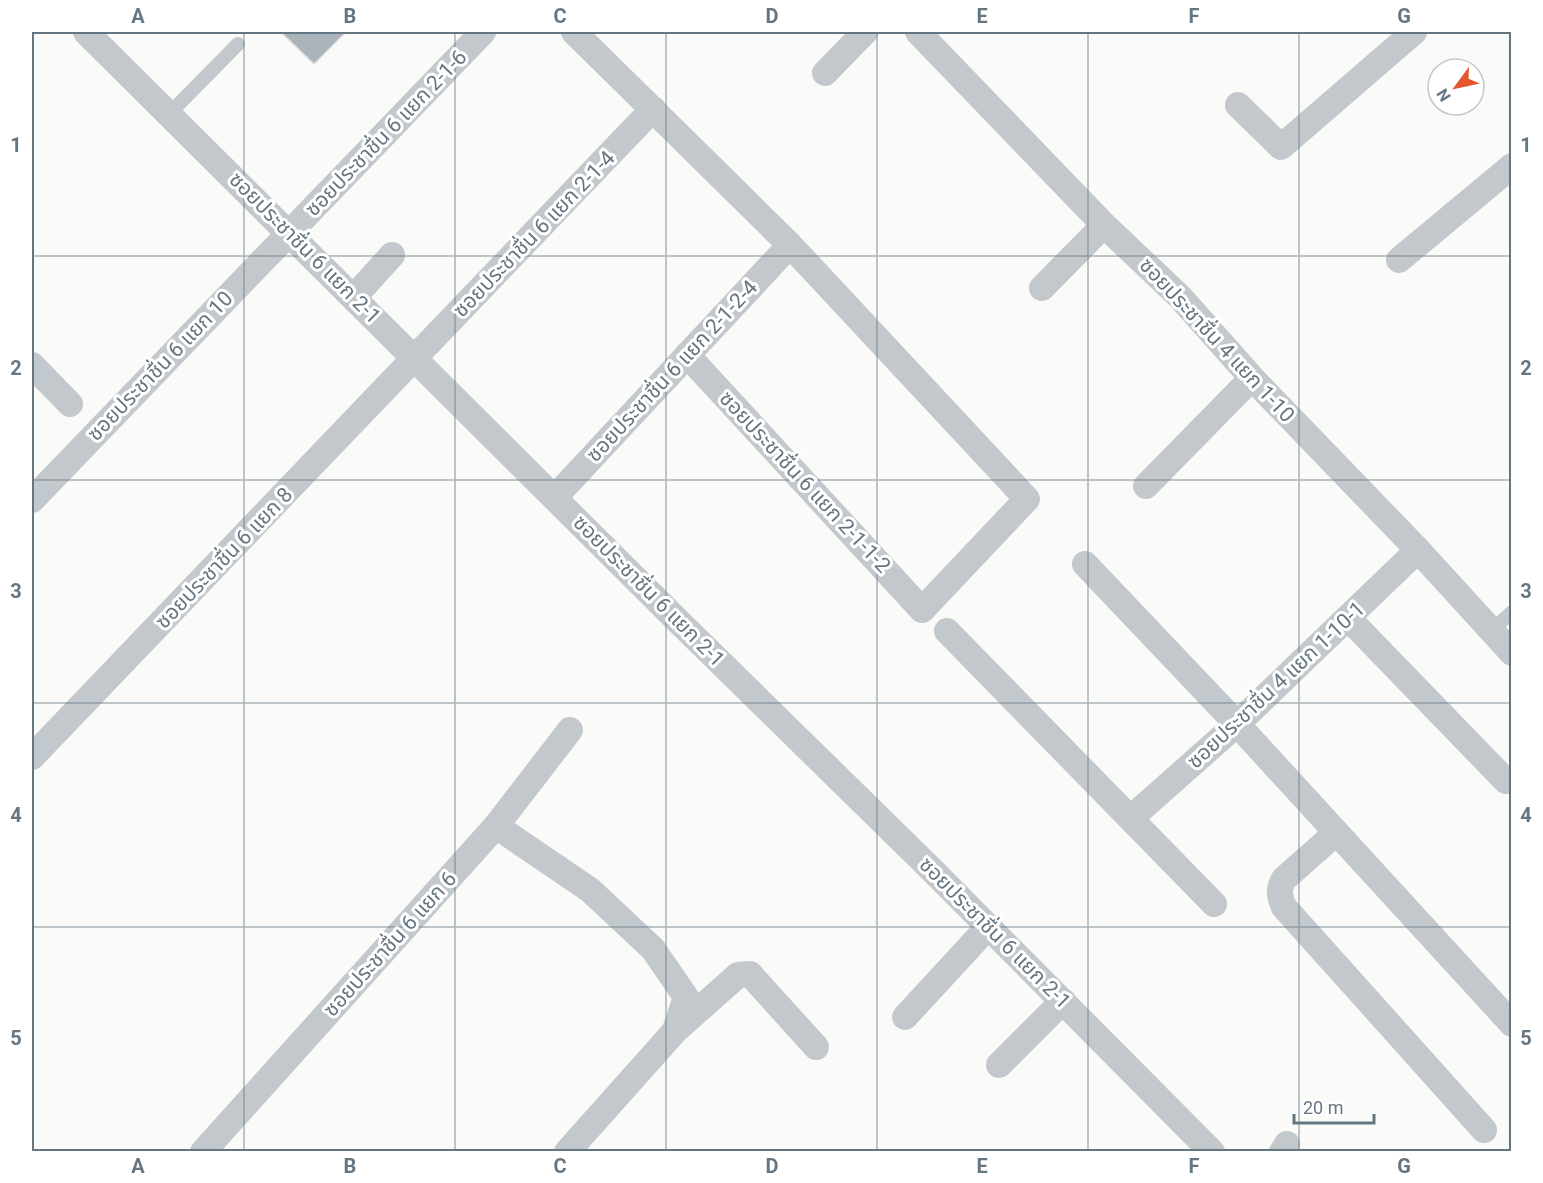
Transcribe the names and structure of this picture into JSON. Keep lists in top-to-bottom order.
{
  "streets": {
    "street": [
      "ซอยประชาชื่น 6 แยก 2-1-6",
      "ซอยประชาชื่น 6 แยก 2-1-4",
      "ซอยประชาชื่น 6 แยก 2-1",
      "ซอยประชาชื่น 4 แยก 1-10",
      "ซอยประชาชื่น 6 แยก 10",
      "ซอยประชาชื่น 6 แยก 2-1-2-4",
      "ซอยประชาชื่น 6 แยก 2-1-1-2",
      "ซอยประชาชื่น 6 แยก 8",
      "ซอยประชาชื่น 4 แยก 1-10-1",
      "ซอยประชาชื่น 6 แยก 6"
    ]
  },
  "crossings": [
    ["ซอยประชาชื่น 6 แยก 2-1-6", "ซอยประชาชื่น 6 แยก 2-1"],
    ["ซอยประชาชื่น 6 แยก 2-1-6", "ซอยประชาชื่น 6 แยก 10"],
    ["ซอยประชาชื่น 6 แยก 2-1-4", "ซอยประชาชื่น 6 แยก 2-1"],
    ["ซอยประชาชื่น 6 แยก 2-1-4", "ซอยประชาชื่น 6 แยก 8"],
    ["ซอยประชาชื่น 6 แยก 2-1", "ซอยประชาชื่น 6 แยก 10"],
    ["ซอยประชาชื่น 6 แยก 2-1", "ซอยประชาชื่น 6 แยก 2-1-2-4"],
    ["ซอยประชาชื่น 6 แยก 2-1", "ซอยประชาชื่น 6 แยก 8"],
    ["ซอยประชาชื่น 4 แยก 1-10", "ซอยประชาชื่น 4 แยก 1-10-1"],
    ["ซอยประชาชื่น 6 แยก 2-1-2-4", "ซอยประชาชื่น 6 แยก 2-1-1-2"]
  ],
  "scale_bar": "20 m",
  "north": "bottom left",
  "grid": {
    "columns": [
      "A",
      "B",
      "C",
      "D",
      "E",
      "F",
      "G"
    ],
    "rows": [
      "1",
      "2",
      "3",
      "4",
      "5"
    ]
  }
}
